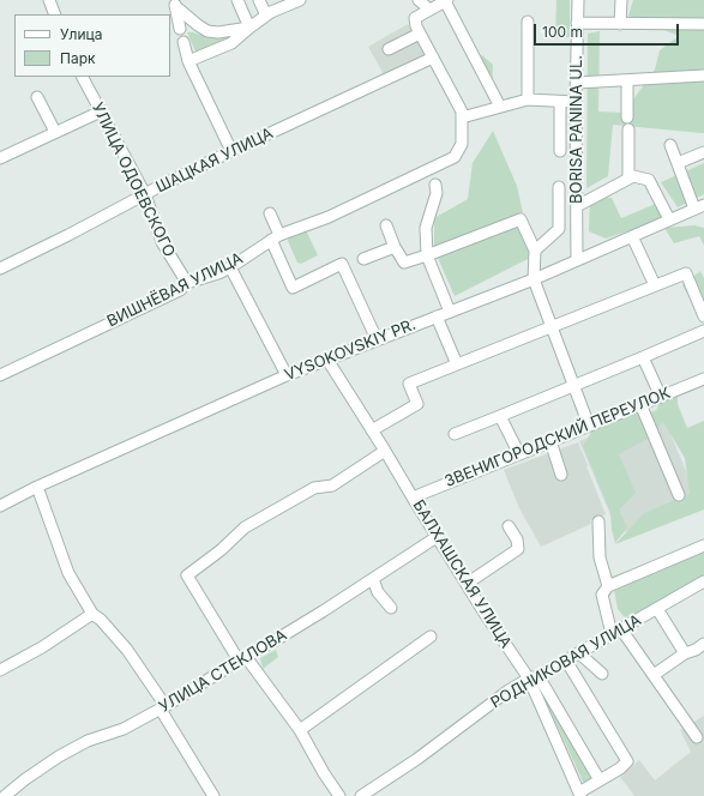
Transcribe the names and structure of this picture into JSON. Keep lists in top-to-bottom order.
{
  "streets": {
    "street": [
      "BORISA PANINA UL.",
      "ШАЦКАЯ УЛИЦА",
      "УЛИЦА ОДОЕВСКОГО",
      "ВИШНЁВАЯ УЛИЦА",
      "VYSOKOVSKIY PR.",
      "ЗВЕНИГОРОДСКИЙ ПЕРЕУЛОК",
      "БАЛХАШСКАЯ УЛИЦА",
      "РОДНИКОВАЯ УЛИЦА",
      "УЛИЦА СТЕКЛОВА"
    ]
  },
  "crossings": [
    ["BORISA PANINA UL.", "VYSOKOVSKIY PR."],
    ["ШАЦКАЯ УЛИЦА", "УЛИЦА ОДОЕВСКОГО"],
    ["УЛИЦА ОДОЕВСКОГО", "ВИШНЁВАЯ УЛИЦА"],
    ["VYSOKOVSKIY PR.", "БАЛХАШСКАЯ УЛИЦА"],
    ["ЗВЕНИГОРОДСКИЙ ПЕРЕУЛОК", "БАЛХАШСКАЯ УЛИЦА"],
    ["БАЛХАШСКАЯ УЛИЦА", "РОДНИКОВАЯ УЛИЦА"],
    ["БАЛХАШСКАЯ УЛИЦА", "УЛИЦА СТЕКЛОВА"]
  ],
  "legend": ["Улица", "Парк"],
  "scale_bar": "100 m"
}
